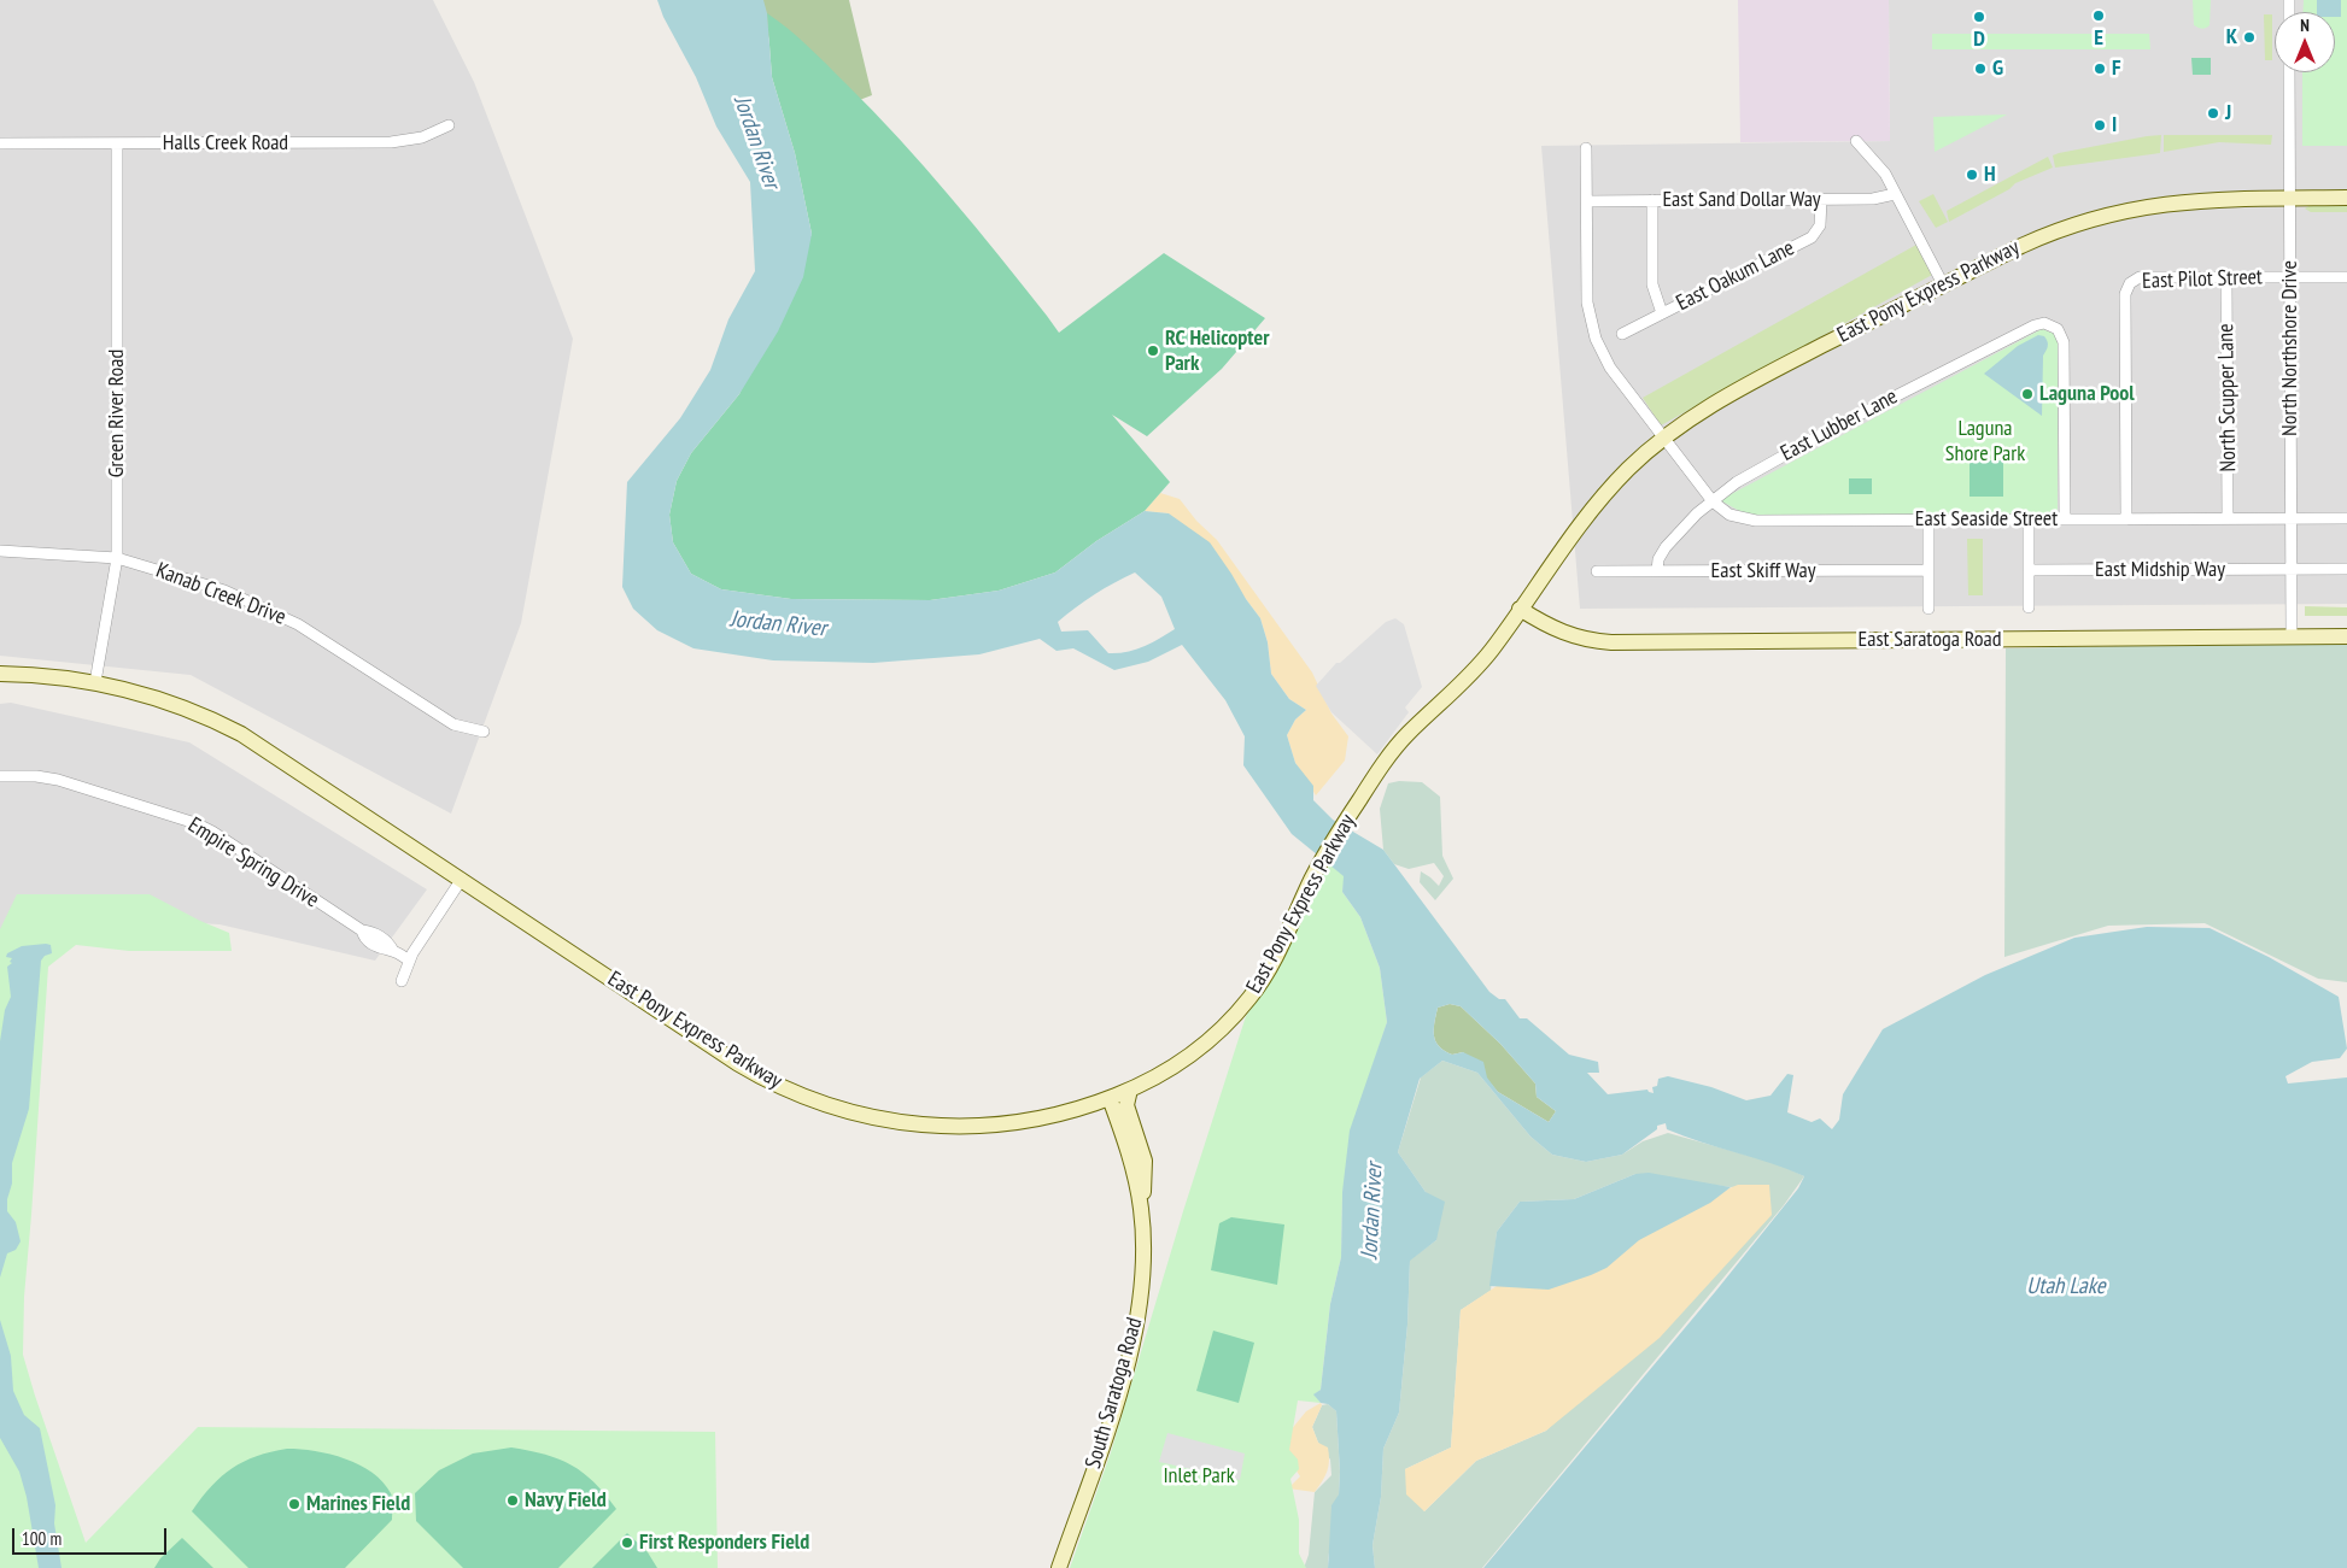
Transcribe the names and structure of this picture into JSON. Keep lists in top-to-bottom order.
{
  "streets": {
    "main road": ["East Pony Express Parkway", "East Saratoga Road", "South Saratoga Road"],
    "street": [
      "Halls Creek Road",
      "East Sand Dollar Way",
      "East Oakum Lane",
      "East Pilot Street",
      "North Northshore Drive",
      "North Scupper Lane",
      "Green River Road",
      "East Lubber Lane",
      "East Seaside Street",
      "East Midship Way",
      "East Skiff Way",
      "Kanab Creek Drive",
      "Empire Spring Drive"
    ]
  },
  "crossings": [
    ["Halls Creek Road", "Green River Road"],
    ["East Sand Dollar Way", "East Oakum Lane"],
    ["East Sand Dollar Way", "East Seaside Street"],
    ["East Pilot Street", "North Northshore Drive"],
    ["East Pilot Street", "North Scupper Lane"],
    ["East Pilot Street", "East Seaside Street"],
    ["East Pony Express Parkway", "North Northshore Drive"],
    ["East Pony Express Parkway", "Green River Road"],
    ["East Pony Express Parkway", "East Seaside Street"],
    ["East Pony Express Parkway", "East Saratoga Road"],
    ["North Northshore Drive", "East Seaside Street"],
    ["North Northshore Drive", "East Midship Way"],
    ["North Northshore Drive", "East Saratoga Road"],
    ["North Scupper Lane", "East Seaside Street"],
    ["Green River Road", "Kanab Creek Drive"],
    ["East Lubber Lane", "East Seaside Street"],
    ["East Lubber Lane", "East Skiff Way"]
  ],
  "water": ["Jordan River", "Utah Lake"],
  "parks": ["Laguna Shore Park", "Inlet Park"],
  "places": [
    "E",
    "D",
    "K",
    "G",
    "F",
    "J",
    "I",
    "H",
    "RC Helicopter Park",
    "Laguna Pool",
    "Navy Field",
    "Marines Field",
    "First Responders Field"
  ],
  "scale_bar": "100 m",
  "north": "top"
}
